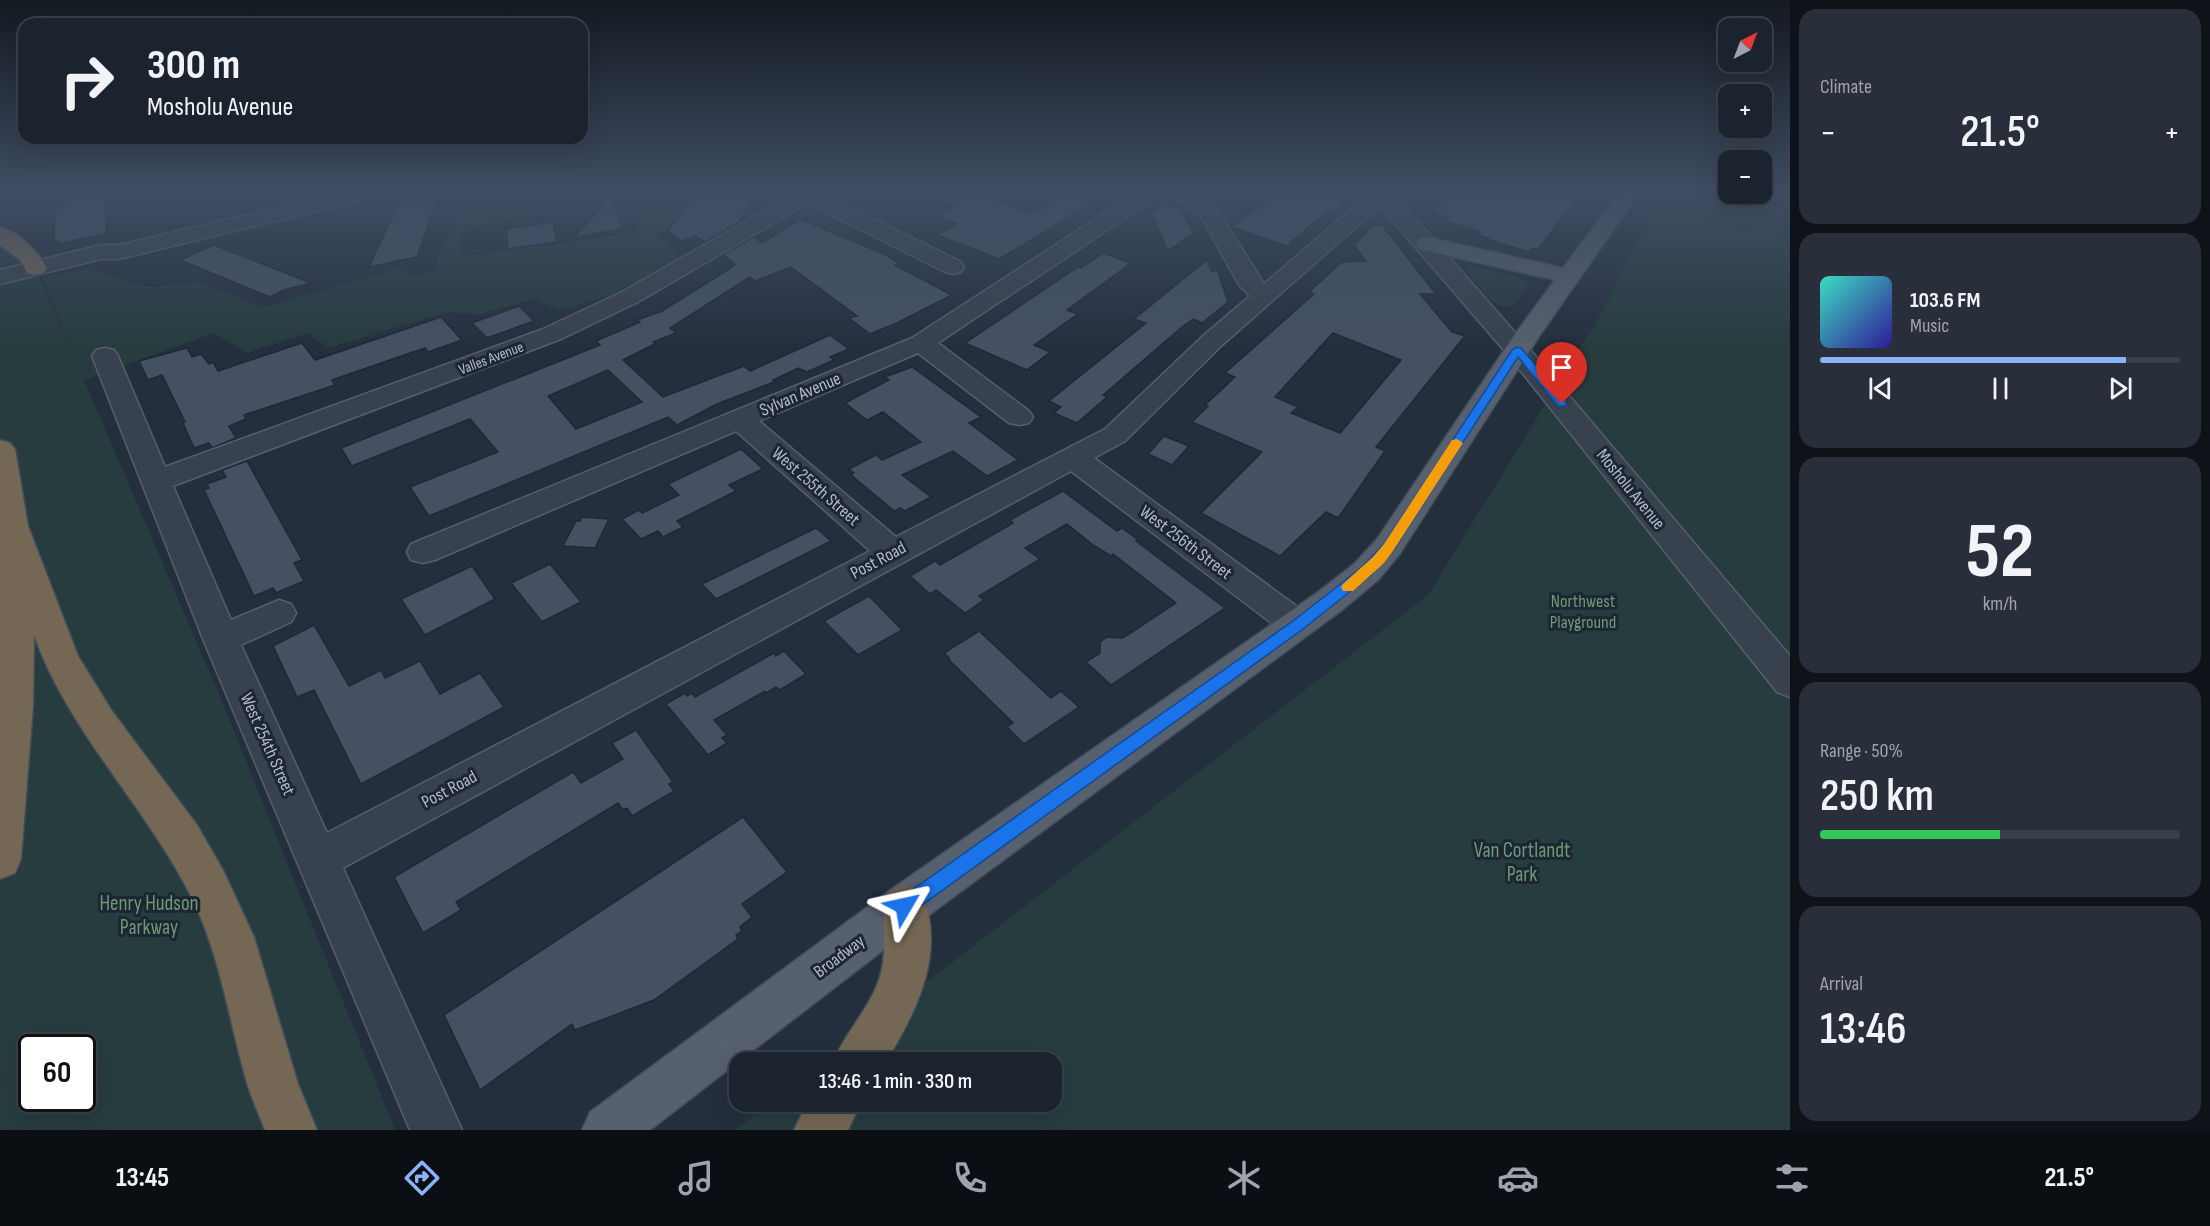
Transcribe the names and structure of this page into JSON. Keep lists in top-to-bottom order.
{
  "streets": {
    "main road": ["Broadway"],
    "street": [
      "Valles Avenue",
      "Sylvan Avenue",
      "West 255th Street",
      "Mosholu Avenue",
      "West 256th Street",
      "Post Road",
      "West 254th Street"
    ]
  },
  "crossings": [
    ["Valles Avenue", "West 254th Street"],
    ["Sylvan Avenue", "West 255th Street"],
    ["West 255th Street", "Post Road"],
    ["Mosholu Avenue", "Broadway"],
    ["West 256th Street", "Post Road"],
    ["West 256th Street", "Broadway"],
    ["Post Road", "West 254th Street"]
  ],
  "parks": ["Northwest Playground", "Van Cortlandt Park", "Henry Hudson Parkway"],
  "north": "top right",
  "page": {
    "tile": [
      "Climate",
      ["52", "km/h"],
      ["Range · 50%", "250 km"],
      ["Arrival", "13:46"]
    ],
    "map_buttons": ["+", "−"],
    "turn": ["300 m", "Mosholu Avenue"],
    "heat": ["−", "21.5°", "+"],
    "song": ["103.6 FM", "Music"],
    "limit": "60",
    "trip": "13:46 · 1 min · 330 m",
    "tabs": ["13:45", "21.5°"]
  }
}
